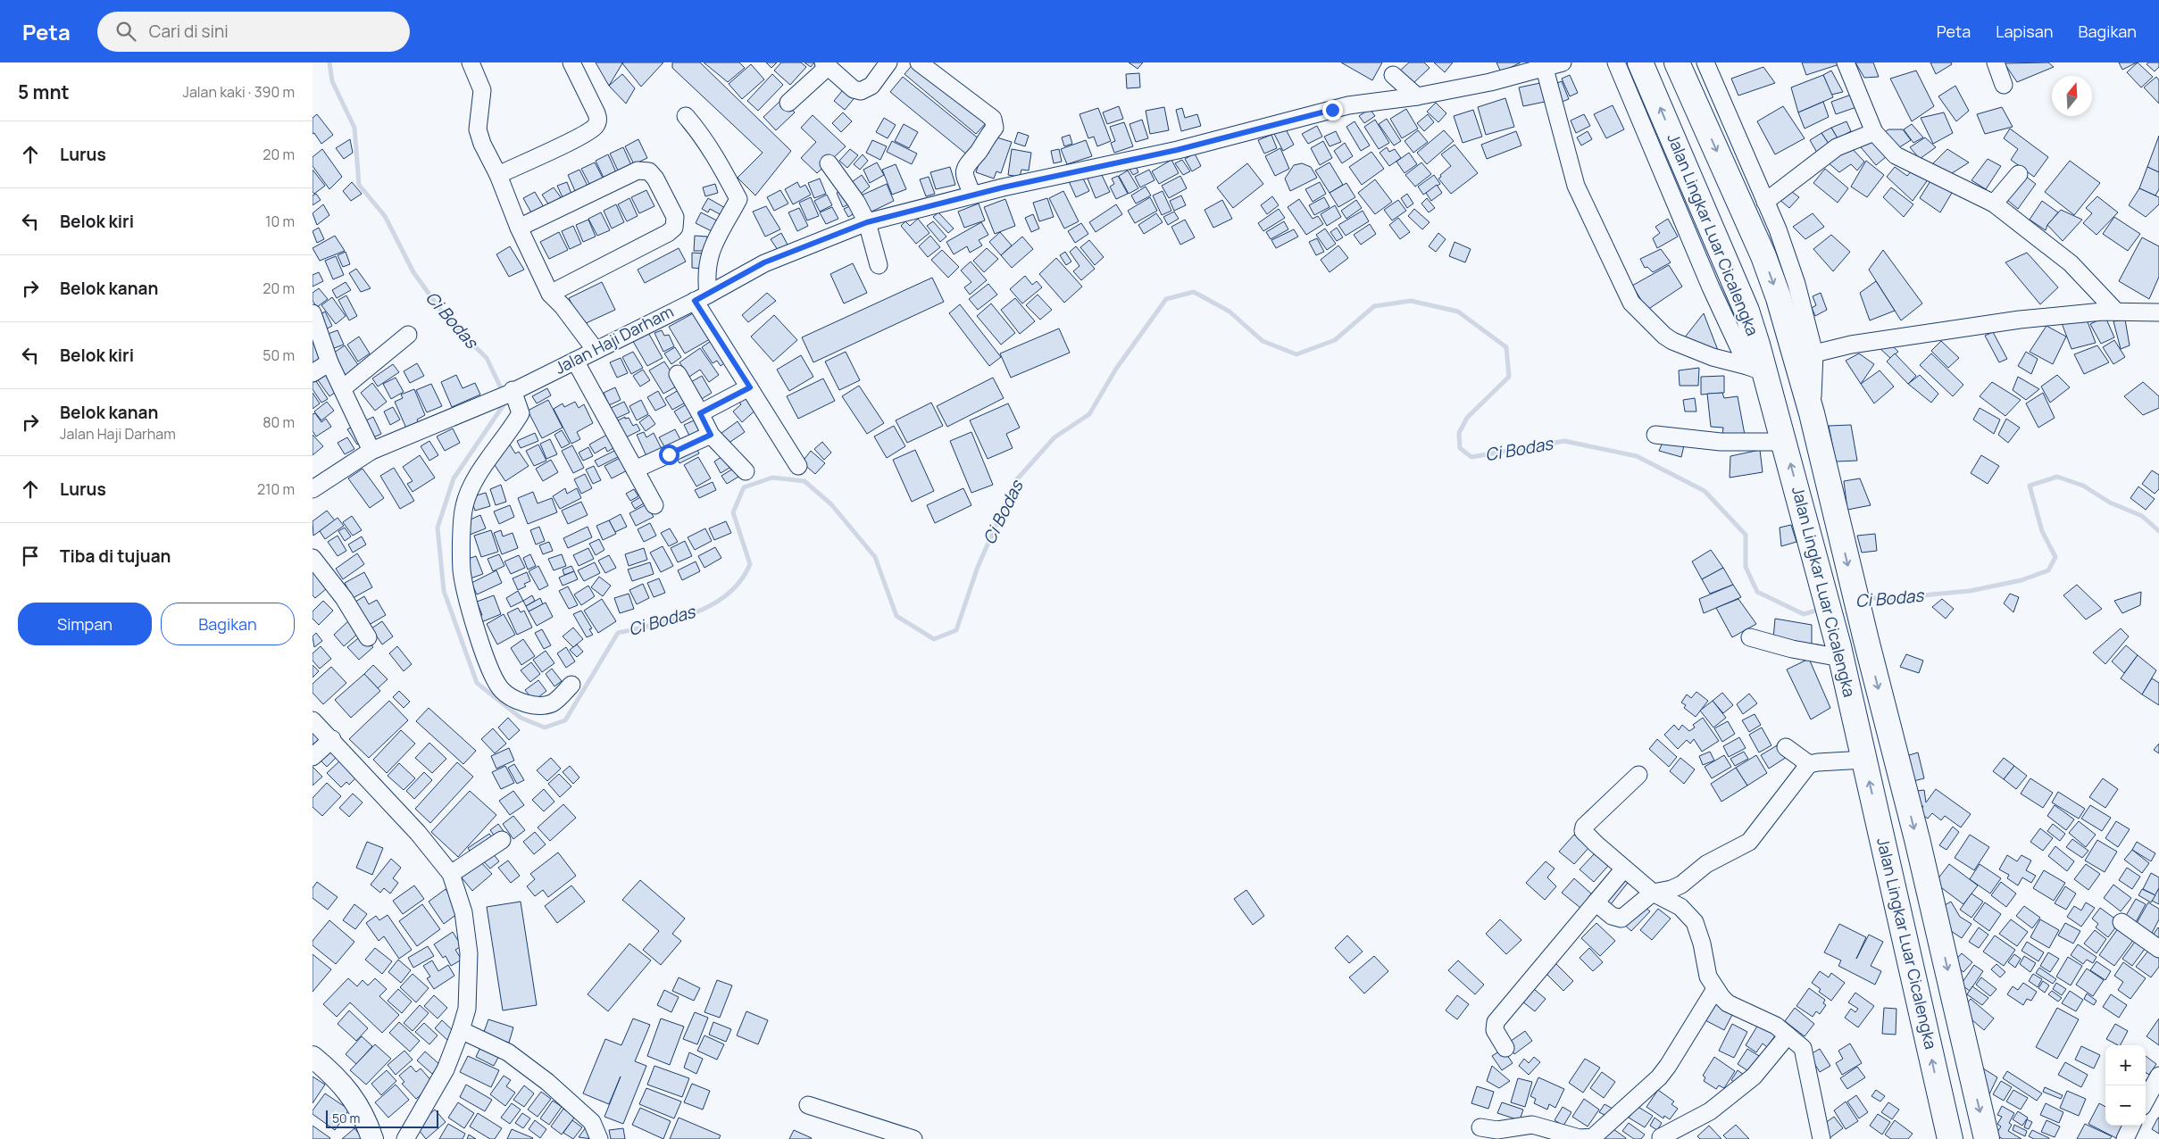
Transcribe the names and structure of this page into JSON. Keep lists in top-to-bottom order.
{
  "streets": {
    "highway": ["Jalan Lingkar Luar Cicalengka"],
    "street": ["Jalan Haji Darham"]
  },
  "water": ["Ci Bodas"],
  "scale_bar": "50 m",
  "north": "top",
  "page": {
    "header": "Peta",
    "search": "Cari di sini",
    "nav": ["Peta", "Lapisan", "Bagikan"],
    "heading": ["5 mnt", "Jalan kaki · 390 m"],
    "list": [
      ["Lurus", "20 m"],
      ["Belok kiri", "10 m"],
      ["Belok kanan", "20 m"],
      ["Belok kiri", "50 m"],
      ["Belok kanan", "Jalan Haji Darham", "80 m"],
      ["Lurus", "210 m"],
      "Tiba di tujuan"
    ],
    "buttons": ["Simpan", "Bagikan"],
    "map_buttons": ["+", "−"],
    "scale": "50 m"
  }
}
